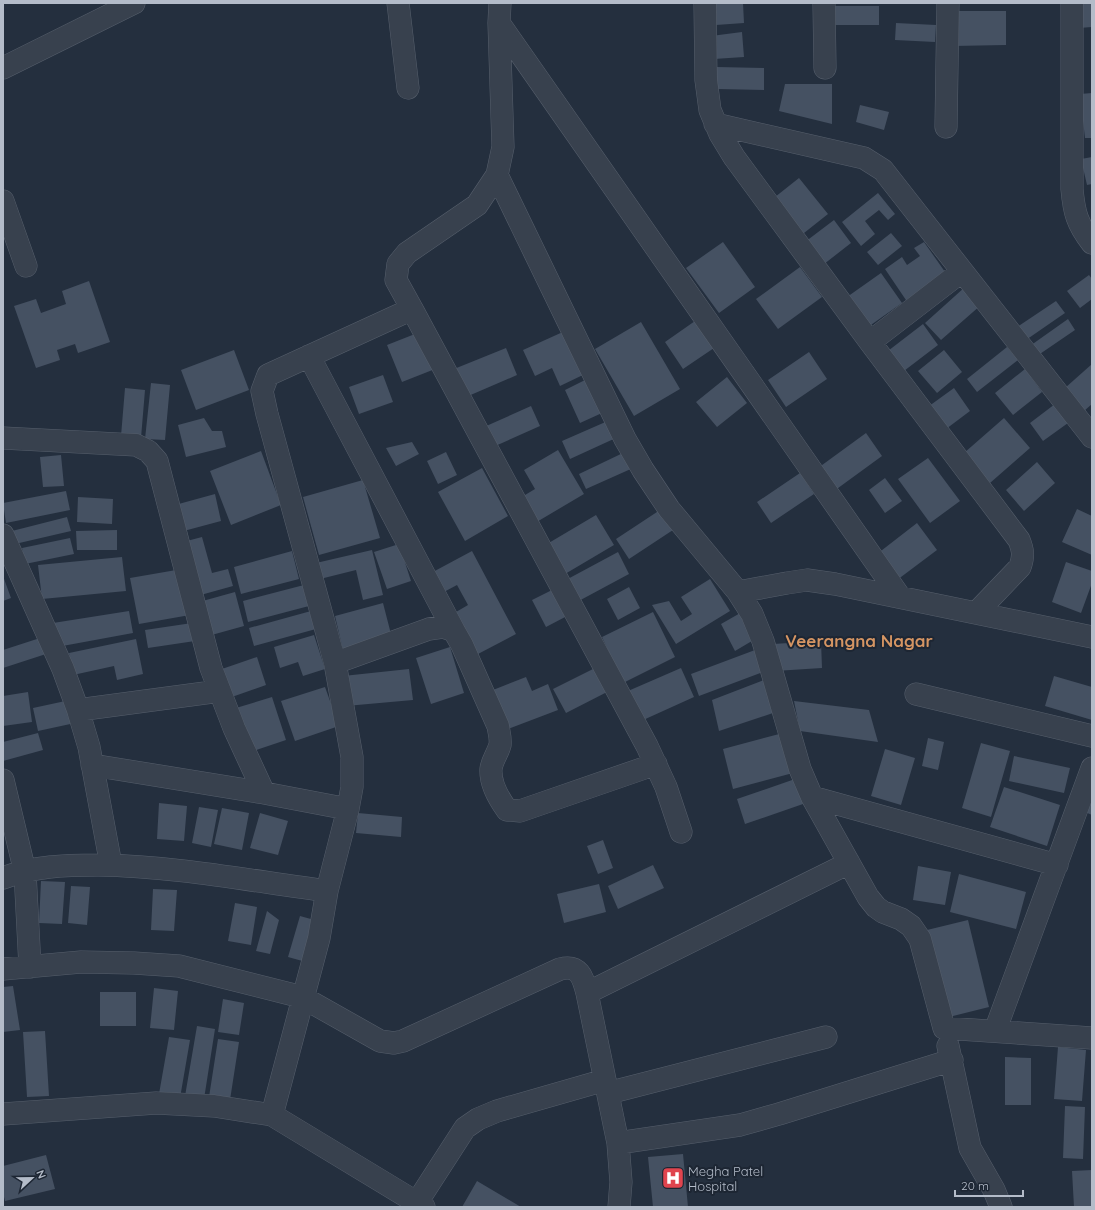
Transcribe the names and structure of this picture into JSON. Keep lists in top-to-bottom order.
{
  "districts": ["Veerangna Nagar"],
  "places": {
    "hospital": ["Megha Patel Hospital"]
  },
  "scale_bar": "20 m",
  "north": "right"
}
